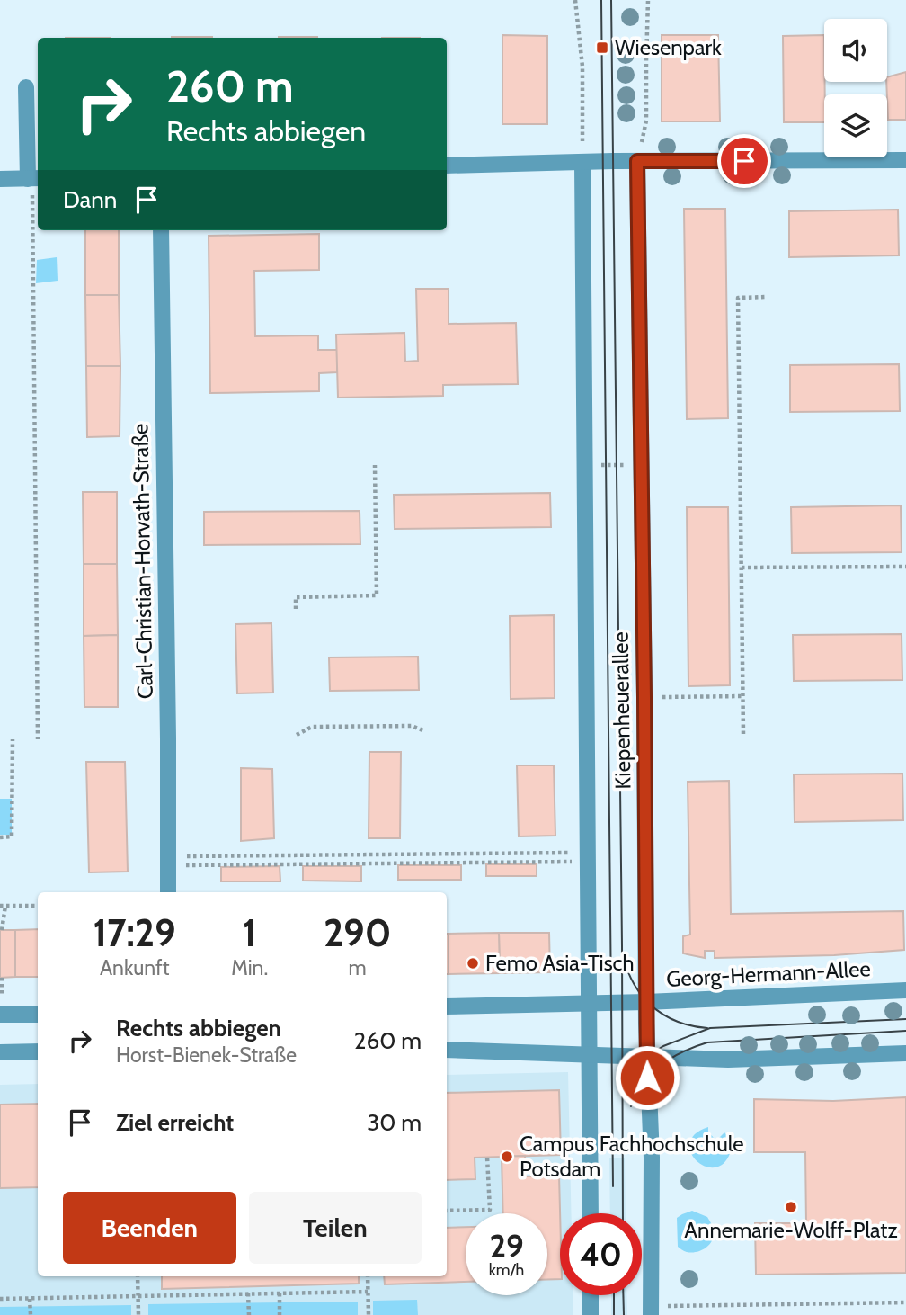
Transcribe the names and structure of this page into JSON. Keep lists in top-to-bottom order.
{
  "streets": {
    "street": ["Carl-Christian-Horvath-Straße", "Kiepenheuerallee", "Georg-Hermann-Allee"]
  },
  "crossings": [
    ["Kiepenheuerallee", "Georg-Hermann-Allee"]
  ],
  "places": {
    "transit": ["Wiesenpark"],
    "other": ["Femo Asia-Tisch", "Campus Fachhochschule Potsdam", "Annemarie-Wolff-Platz"]
  },
  "page": {
    "turn": ["260 m", "Rechts abbiegen"],
    "then": "Dann",
    "eta": [
      "17:29",
      "Ankunft",
      "1",
      "Min.",
      "290",
      "m"
    ],
    "list": [
      {
        "name": "Rechts abbiegen",
        "note": "Horst-Bienek-Straße",
        "value": "260 m"
      },
      {
        "name": "Ziel erreicht",
        "value": "30 m"
      }
    ],
    "buttons": ["Beenden", "Teilen"],
    "speed": "29 km/h",
    "limit": "40"
  }
}
